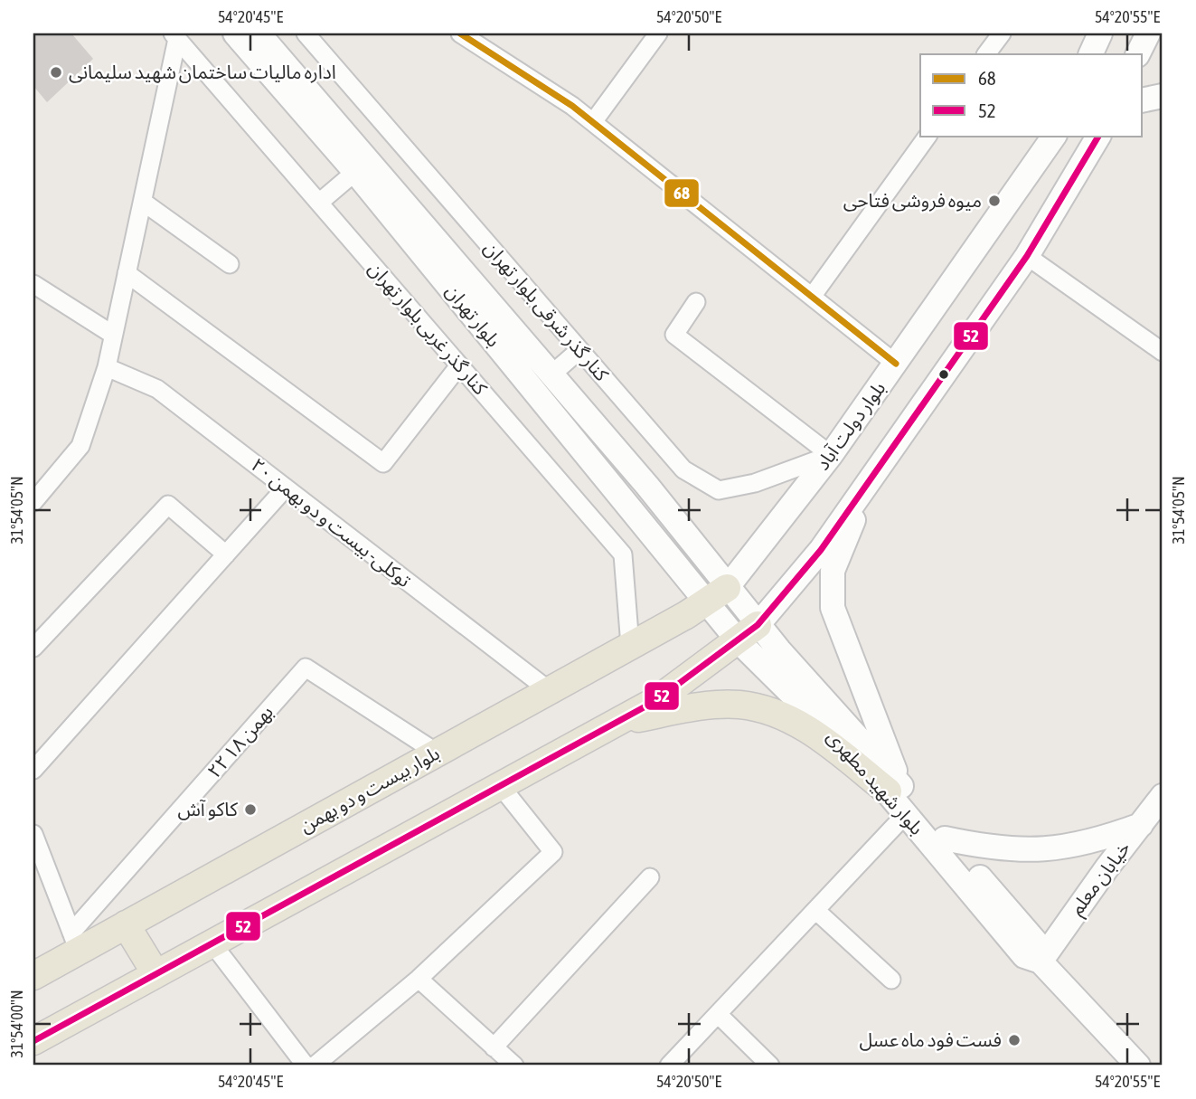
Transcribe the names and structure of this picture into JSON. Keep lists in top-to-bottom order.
{
  "streets": {
    "main road": [
      "بلوار تهران",
      "بلوار دولت آباد",
      "بلوار شهید مطهری",
      "بلوار بیست و دو بهمن",
      "خیابان معلم"
    ],
    "street": [
      "کنار گذر شرقی بلوار تهران",
      "کنار گذر غربی بلوار تهران",
      "توکلی- بیست و دو بهمن ۲۰",
      "۲۲ بهمن ۱۸"
    ]
  },
  "crossings": [
    ["کنار گذر شرقی بلوار تهران", "بلوار دولت آباد"],
    ["بلوار تهران", "بلوار دولت آباد"],
    ["بلوار تهران", "بلوار شهید مطهری"],
    ["بلوار تهران", "بلوار بیست و دو بهمن"],
    ["کنار گذر غربی بلوار تهران", "بلوار بیست و دو بهمن"],
    ["بلوار دولت آباد", "بلوار شهید مطهری"],
    ["بلوار دولت آباد", "بلوار بیست و دو بهمن"],
    ["توکلی- بیست و دو بهمن ۲۰", "بلوار بیست و دو بهمن"],
    ["۲۲ بهمن ۱۸", "بلوار بیست و دو بهمن"],
    ["بلوار شهید مطهری", "بلوار بیست و دو بهمن"],
    ["بلوار شهید مطهری", "خیابان معلم"]
  ],
  "places": [
    "اداره مالیات ساختمان شهید سلیمانی",
    "میوه فروشی فتاحی",
    "کاکو آش",
    "فست فود ماه عسل"
  ],
  "lines": ["transit line 68", "transit line 52"],
  "legend": ["68", "52"],
  "coordinates": [
    "54°20'45\"E",
    "54°20'50\"E",
    "54°20'55\"E",
    "31°54'05\"N",
    "31°54'00\"N"
  ]
}
